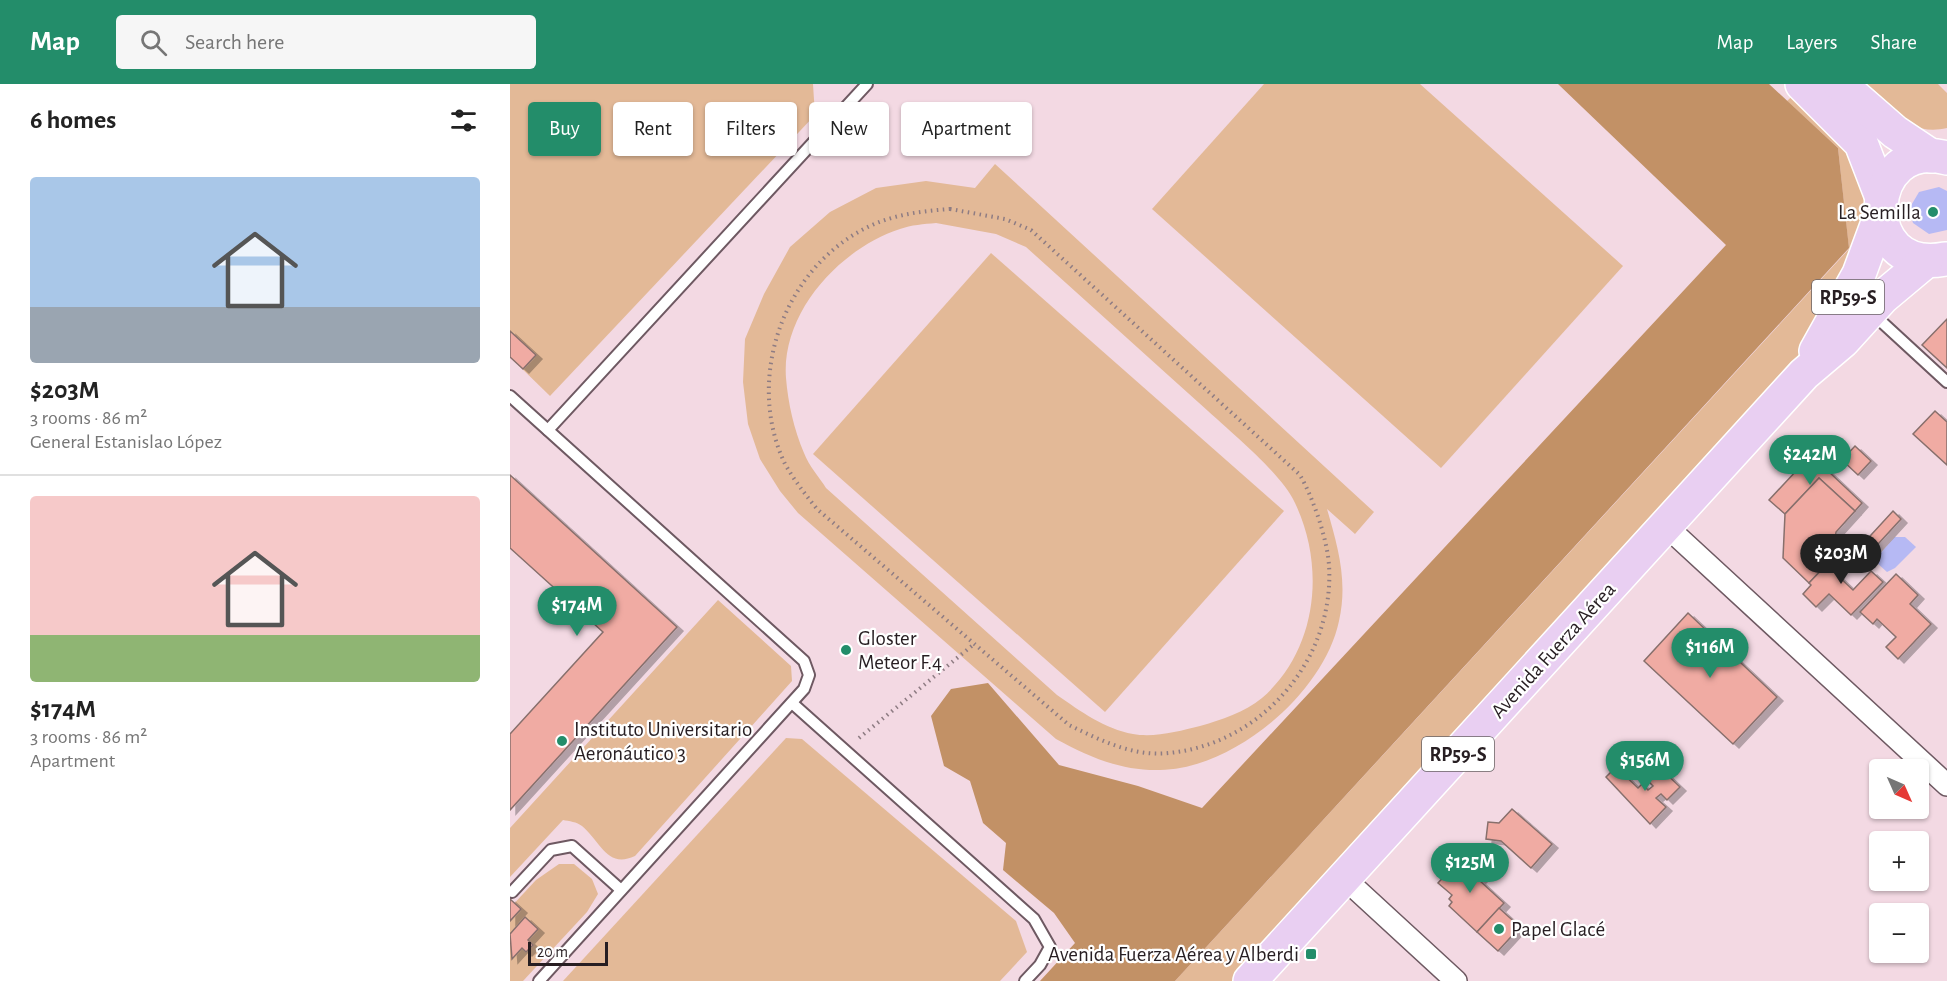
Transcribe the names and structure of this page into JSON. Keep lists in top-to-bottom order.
{
  "streets": {
    "main road": ["RP59-S", "Avenida Fuerza Aérea"]
  },
  "places": {
    "other": [
      "La Semilla",
      "Gloster Meteor F.4",
      "Instituto Universitario Aeronáutico 3",
      "Papel Glacé"
    ],
    "transit": ["Avenida Fuerza Aérea y Alberdi"]
  },
  "scale_bar": "20 m",
  "north": "bottom right",
  "page": {
    "header": "Map",
    "search": "Search here",
    "nav": ["Map", "Layers", "Share"],
    "heading": "6 homes",
    "chip": [
      "Buy",
      "Rent",
      "Filters",
      "New",
      "Apartment"
    ],
    "list": [
      {
        "name": "$203M",
        "note": "3 rooms · 86 m² · General Estanislao López"
      },
      {
        "name": "$174M",
        "note": "3 rooms · 86 m² · Apartment"
      }
    ],
    "price": [
      "$242M",
      "$203M",
      "$174M",
      "$116M",
      "$156M",
      "$125M"
    ],
    "map_buttons": ["+", "−"],
    "scale": "20 m"
  }
}
